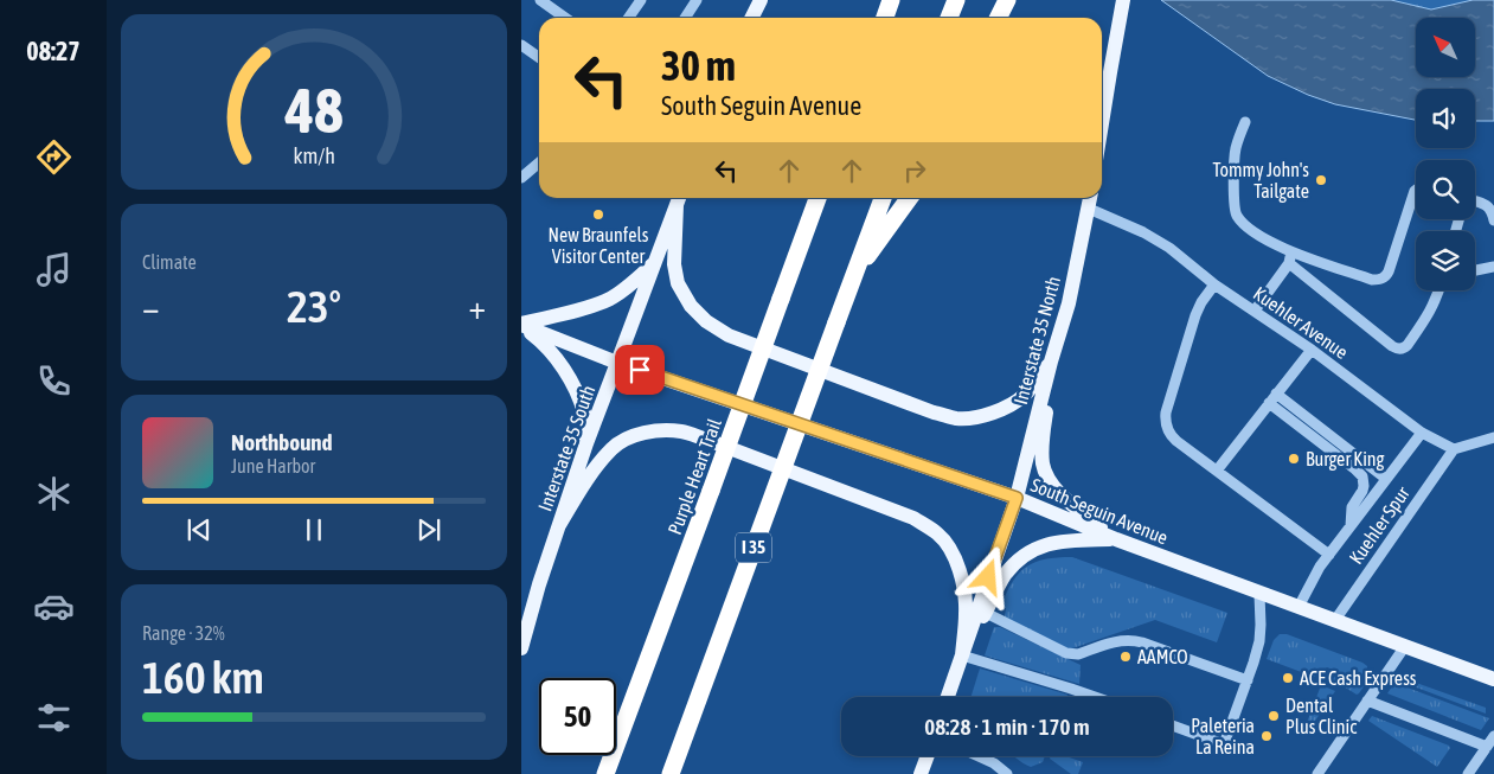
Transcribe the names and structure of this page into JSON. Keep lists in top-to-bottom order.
{
  "streets": {
    "highway": ["Purple Heart Trail", "I 35"],
    "main road": ["Interstate 35 North", "Interstate 35 South", "South Seguin Avenue"],
    "street": ["Kuehler Avenue", "Kuehler Spur"]
  },
  "crossings": [
    ["Kuehler Avenue", "Interstate 35 North"],
    ["Kuehler Avenue", "Kuehler Spur"],
    ["Interstate 35 North", "South Seguin Avenue"],
    ["Interstate 35 South", "South Seguin Avenue"],
    ["South Seguin Avenue", "Kuehler Spur"]
  ],
  "places": [
    "Tommy John's Tailgate",
    "New Braunfels Visitor Center",
    "Burger King",
    "AAMCO",
    "ACE Cash Express",
    "Dental Plus Clinic",
    "Paleteria La Reina"
  ],
  "north": "top left",
  "page": {
    "tabs": "08:27",
    "turn": ["30 m", "South Seguin Avenue"],
    "tile": [
      "Climate",
      ["Range · 32%", "160 km"]
    ],
    "heat": ["−", "23°", "+"],
    "song": ["Northbound", "June Harbor"],
    "limit": "50",
    "trip": "08:28 · 1 min · 170 m",
    "gauge": ["48", "km/h"]
  }
}
